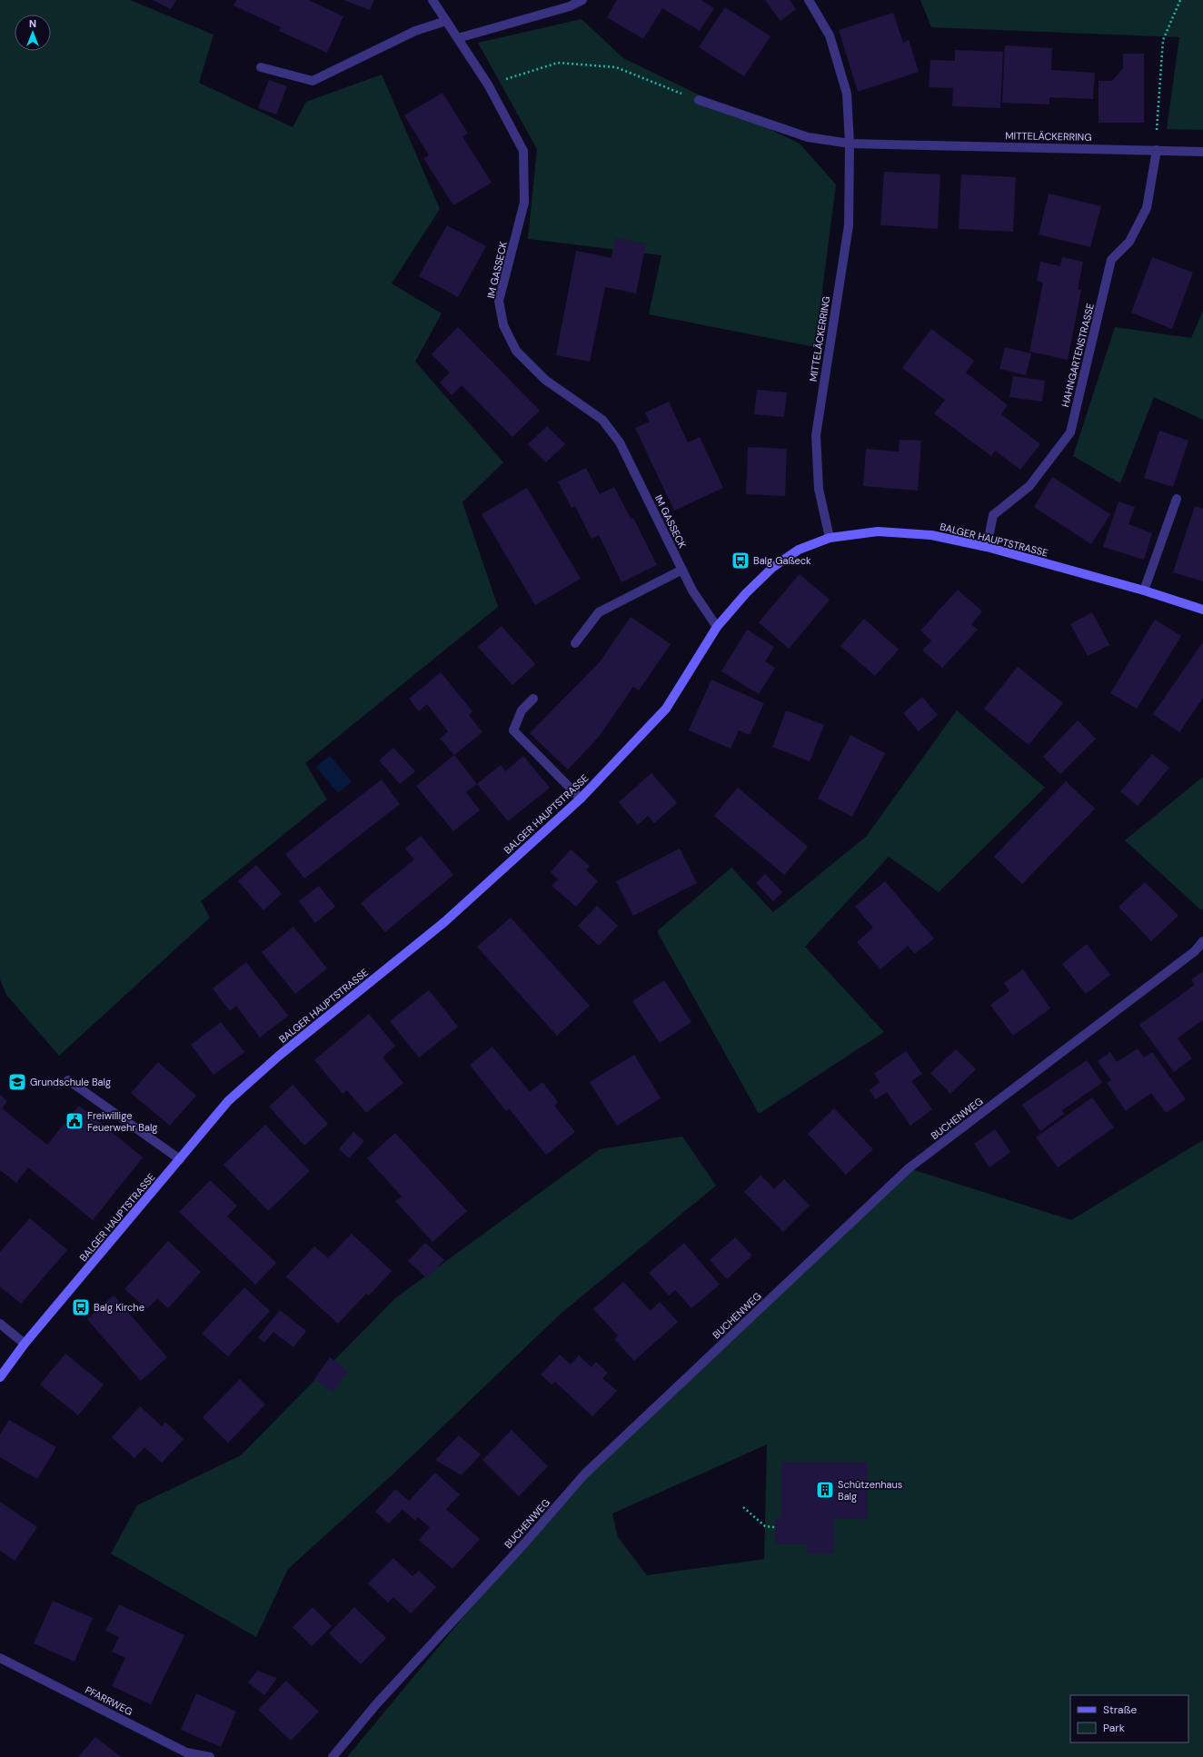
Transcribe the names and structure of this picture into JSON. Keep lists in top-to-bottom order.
{
  "streets": {
    "street": [
      "MITTELÄCKERRING",
      "IM GASSECK",
      "HAHNGARTENSTRASSE",
      "BALGER HAUPTSTRASSE",
      "BUCHENWEG",
      "PFARRWEG"
    ]
  },
  "crossings": [
    ["MITTELÄCKERRING", "HAHNGARTENSTRASSE"],
    ["MITTELÄCKERRING", "BALGER HAUPTSTRASSE"],
    ["IM GASSECK", "BALGER HAUPTSTRASSE"],
    ["HAHNGARTENSTRASSE", "BALGER HAUPTSTRASSE"]
  ],
  "places": {
    "bus stop": ["Balg Gaßeck", "Balg Kirche"],
    "school or university": ["Grundschule Balg"],
    "public building": ["Freiwillige Feuerwehr Balg"],
    "building": ["Schützenhaus Balg"]
  },
  "legend": ["Straße", "Park"],
  "north": "top"
}
